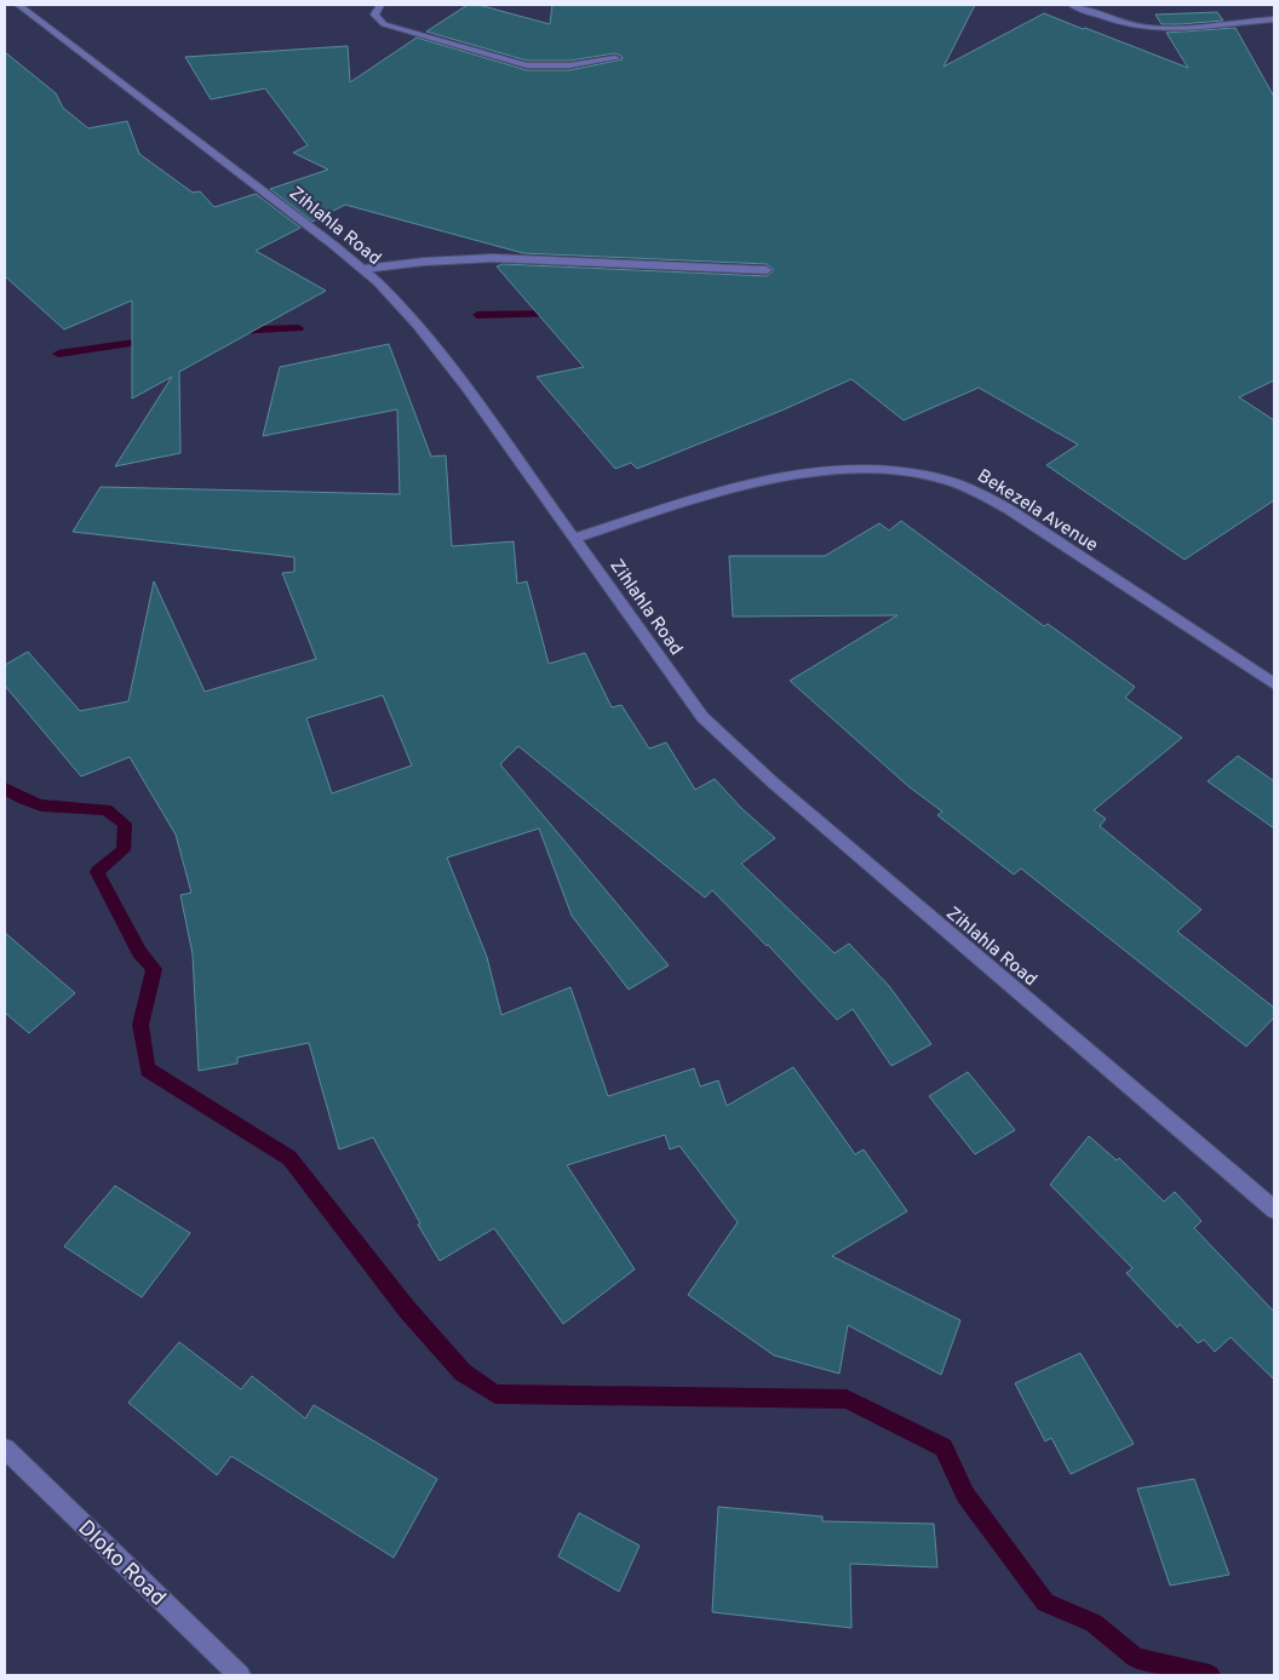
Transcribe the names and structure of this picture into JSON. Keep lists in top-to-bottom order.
{
  "streets": {
    "street": ["Zihlahla Road", "Bekezela Avenue", "Dloko Road"]
  },
  "crossings": [
    ["Zihlahla Road", "Bekezela Avenue"]
  ]
}
